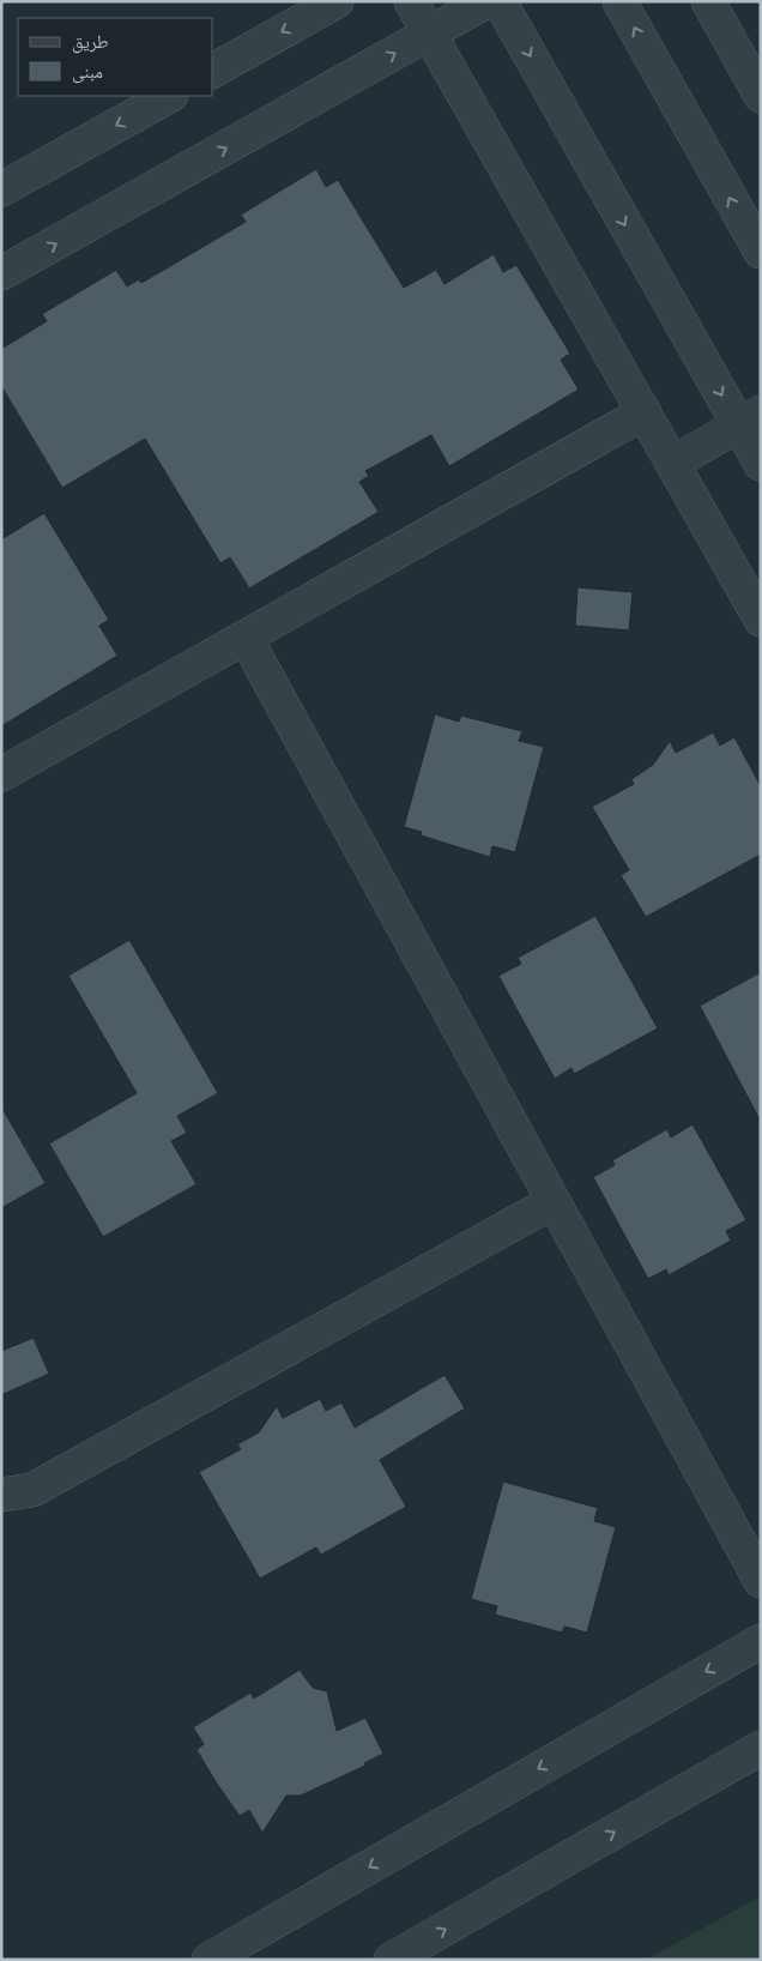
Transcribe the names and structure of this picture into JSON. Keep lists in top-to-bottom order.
{
  "legend": ["طريق", "مبنى"]
}
